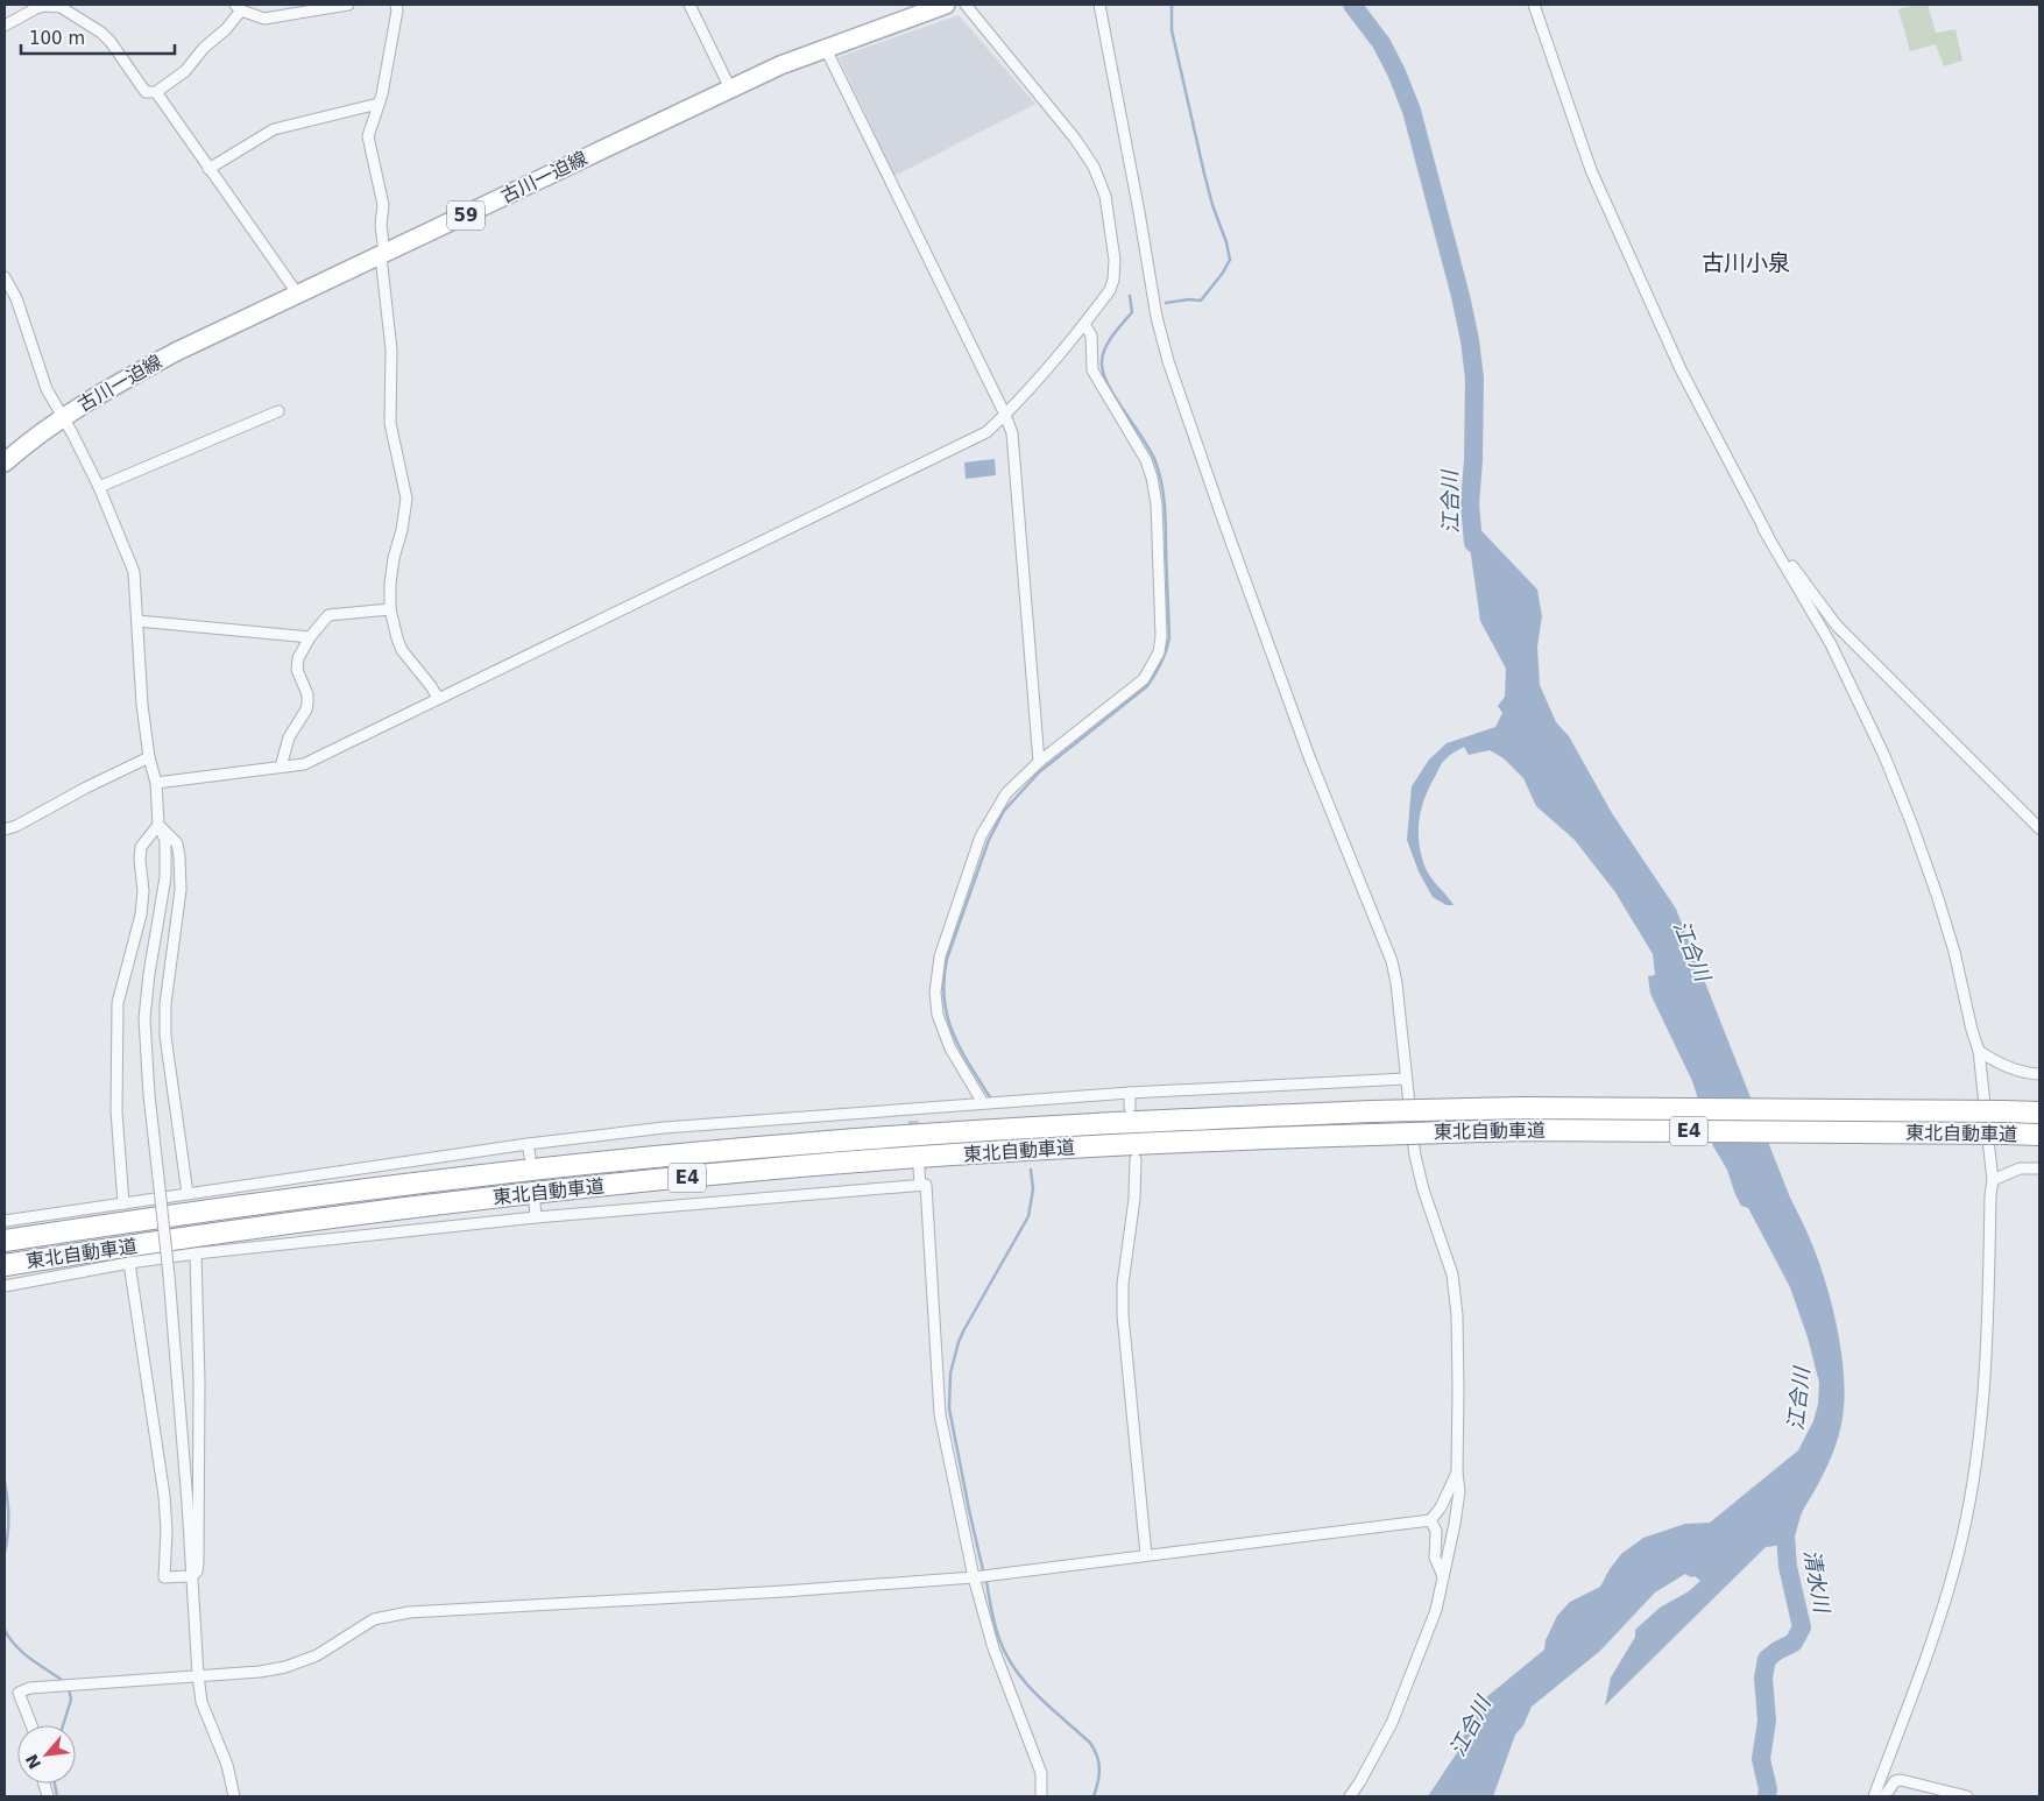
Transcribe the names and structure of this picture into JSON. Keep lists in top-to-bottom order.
{
  "streets": {
    "highway": ["東北自動車道", "E4"],
    "main road": ["古川一迫線", "59"]
  },
  "districts": ["古川小泉"],
  "water": ["江合川", "清水川"],
  "scale_bar": "100 m",
  "north": "bottom left"
}
